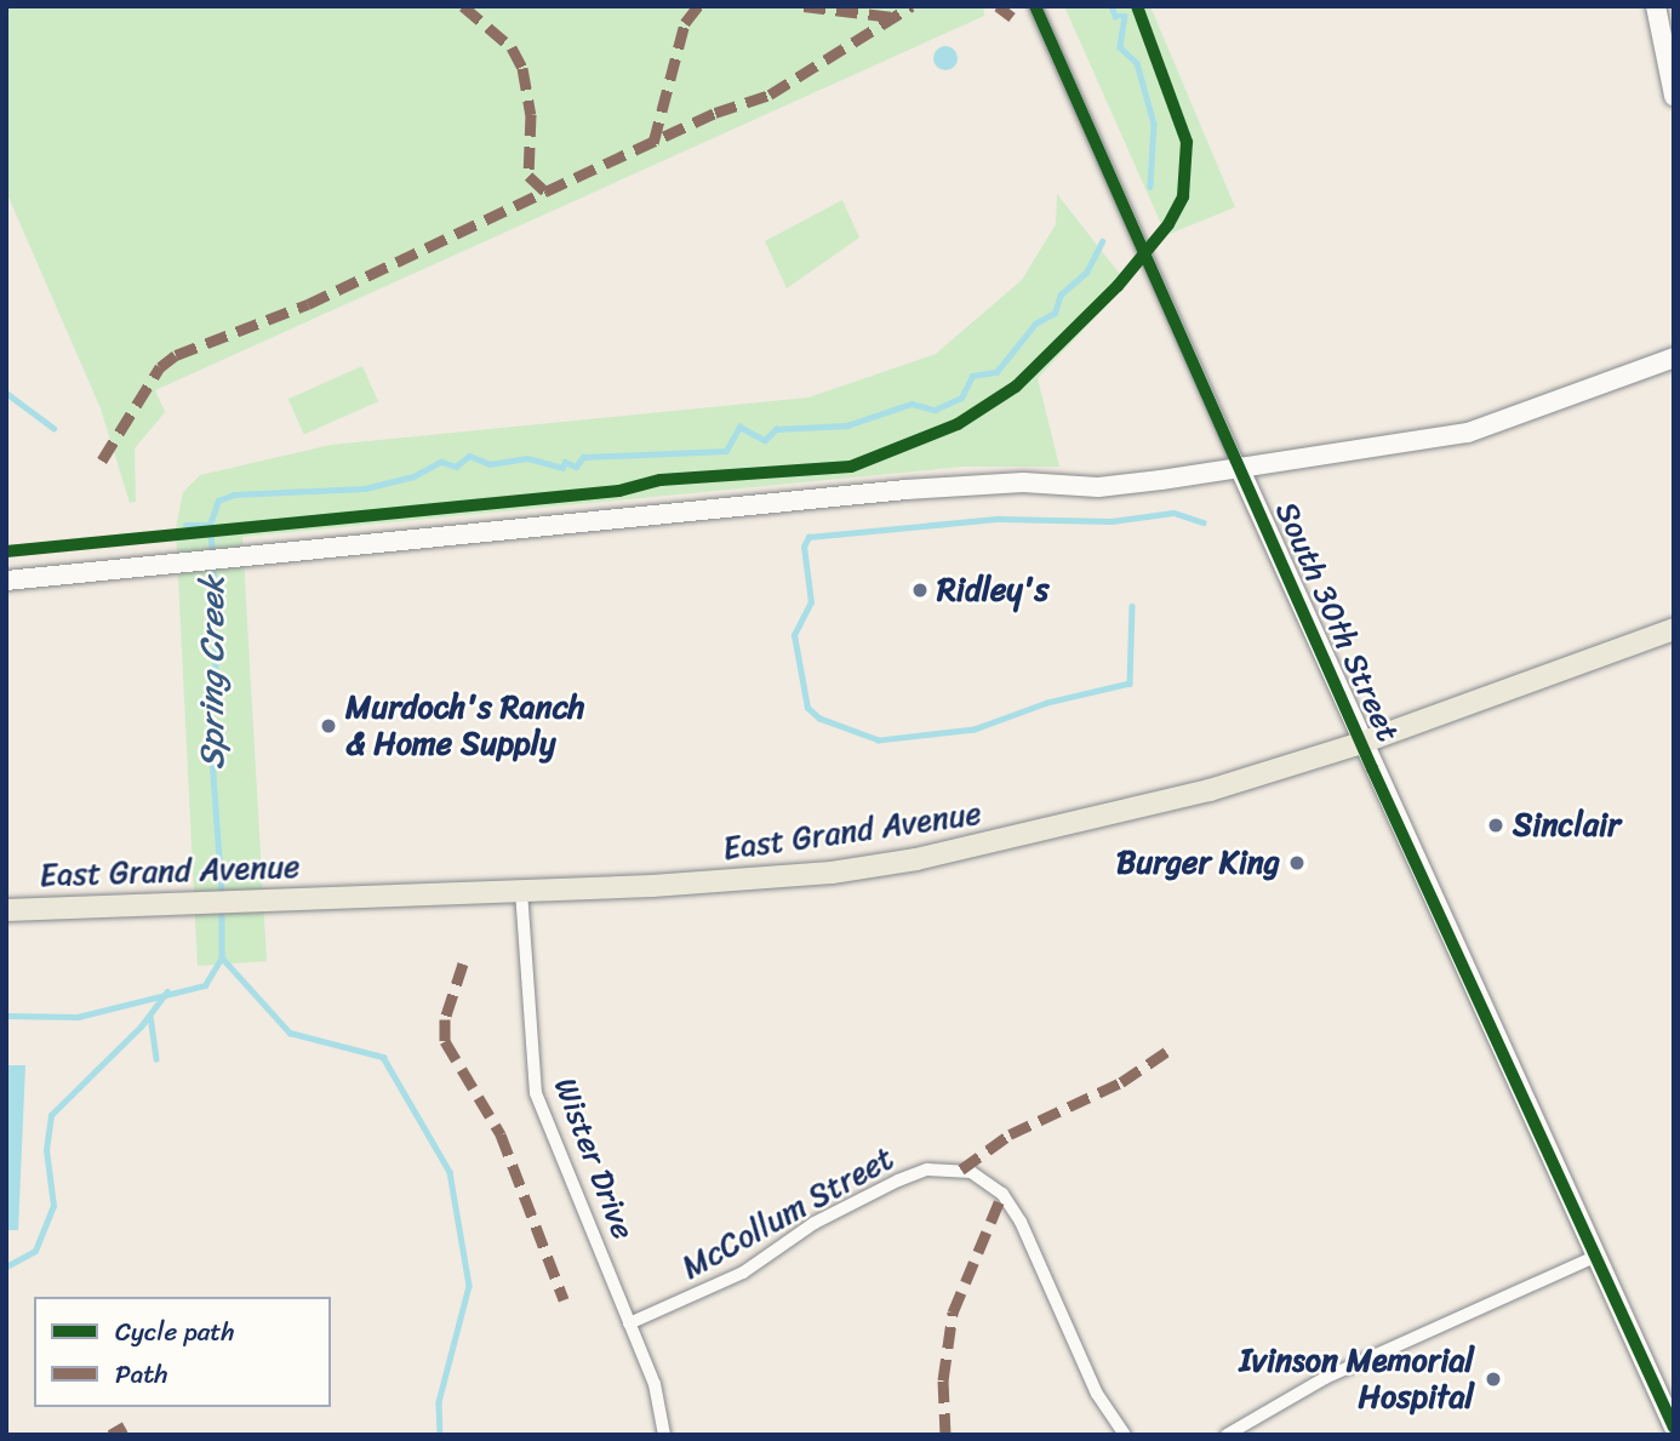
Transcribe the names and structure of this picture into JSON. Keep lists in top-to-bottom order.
{
  "streets": {
    "main road": ["East Grand Avenue"],
    "street": ["South 30th Street", "Wister Drive", "McCollum Street"]
  },
  "crossings": [
    ["South 30th Street", "East Grand Avenue"],
    ["East Grand Avenue", "Wister Drive"],
    ["Wister Drive", "McCollum Street"]
  ],
  "water": ["Spring Creek"],
  "places": [
    "Ridley's",
    "Murdoch's Ranch & Home Supply",
    "Sinclair",
    "Burger King",
    "Ivinson Memorial Hospital"
  ],
  "legend": ["Cycle path", "Path"]
}
